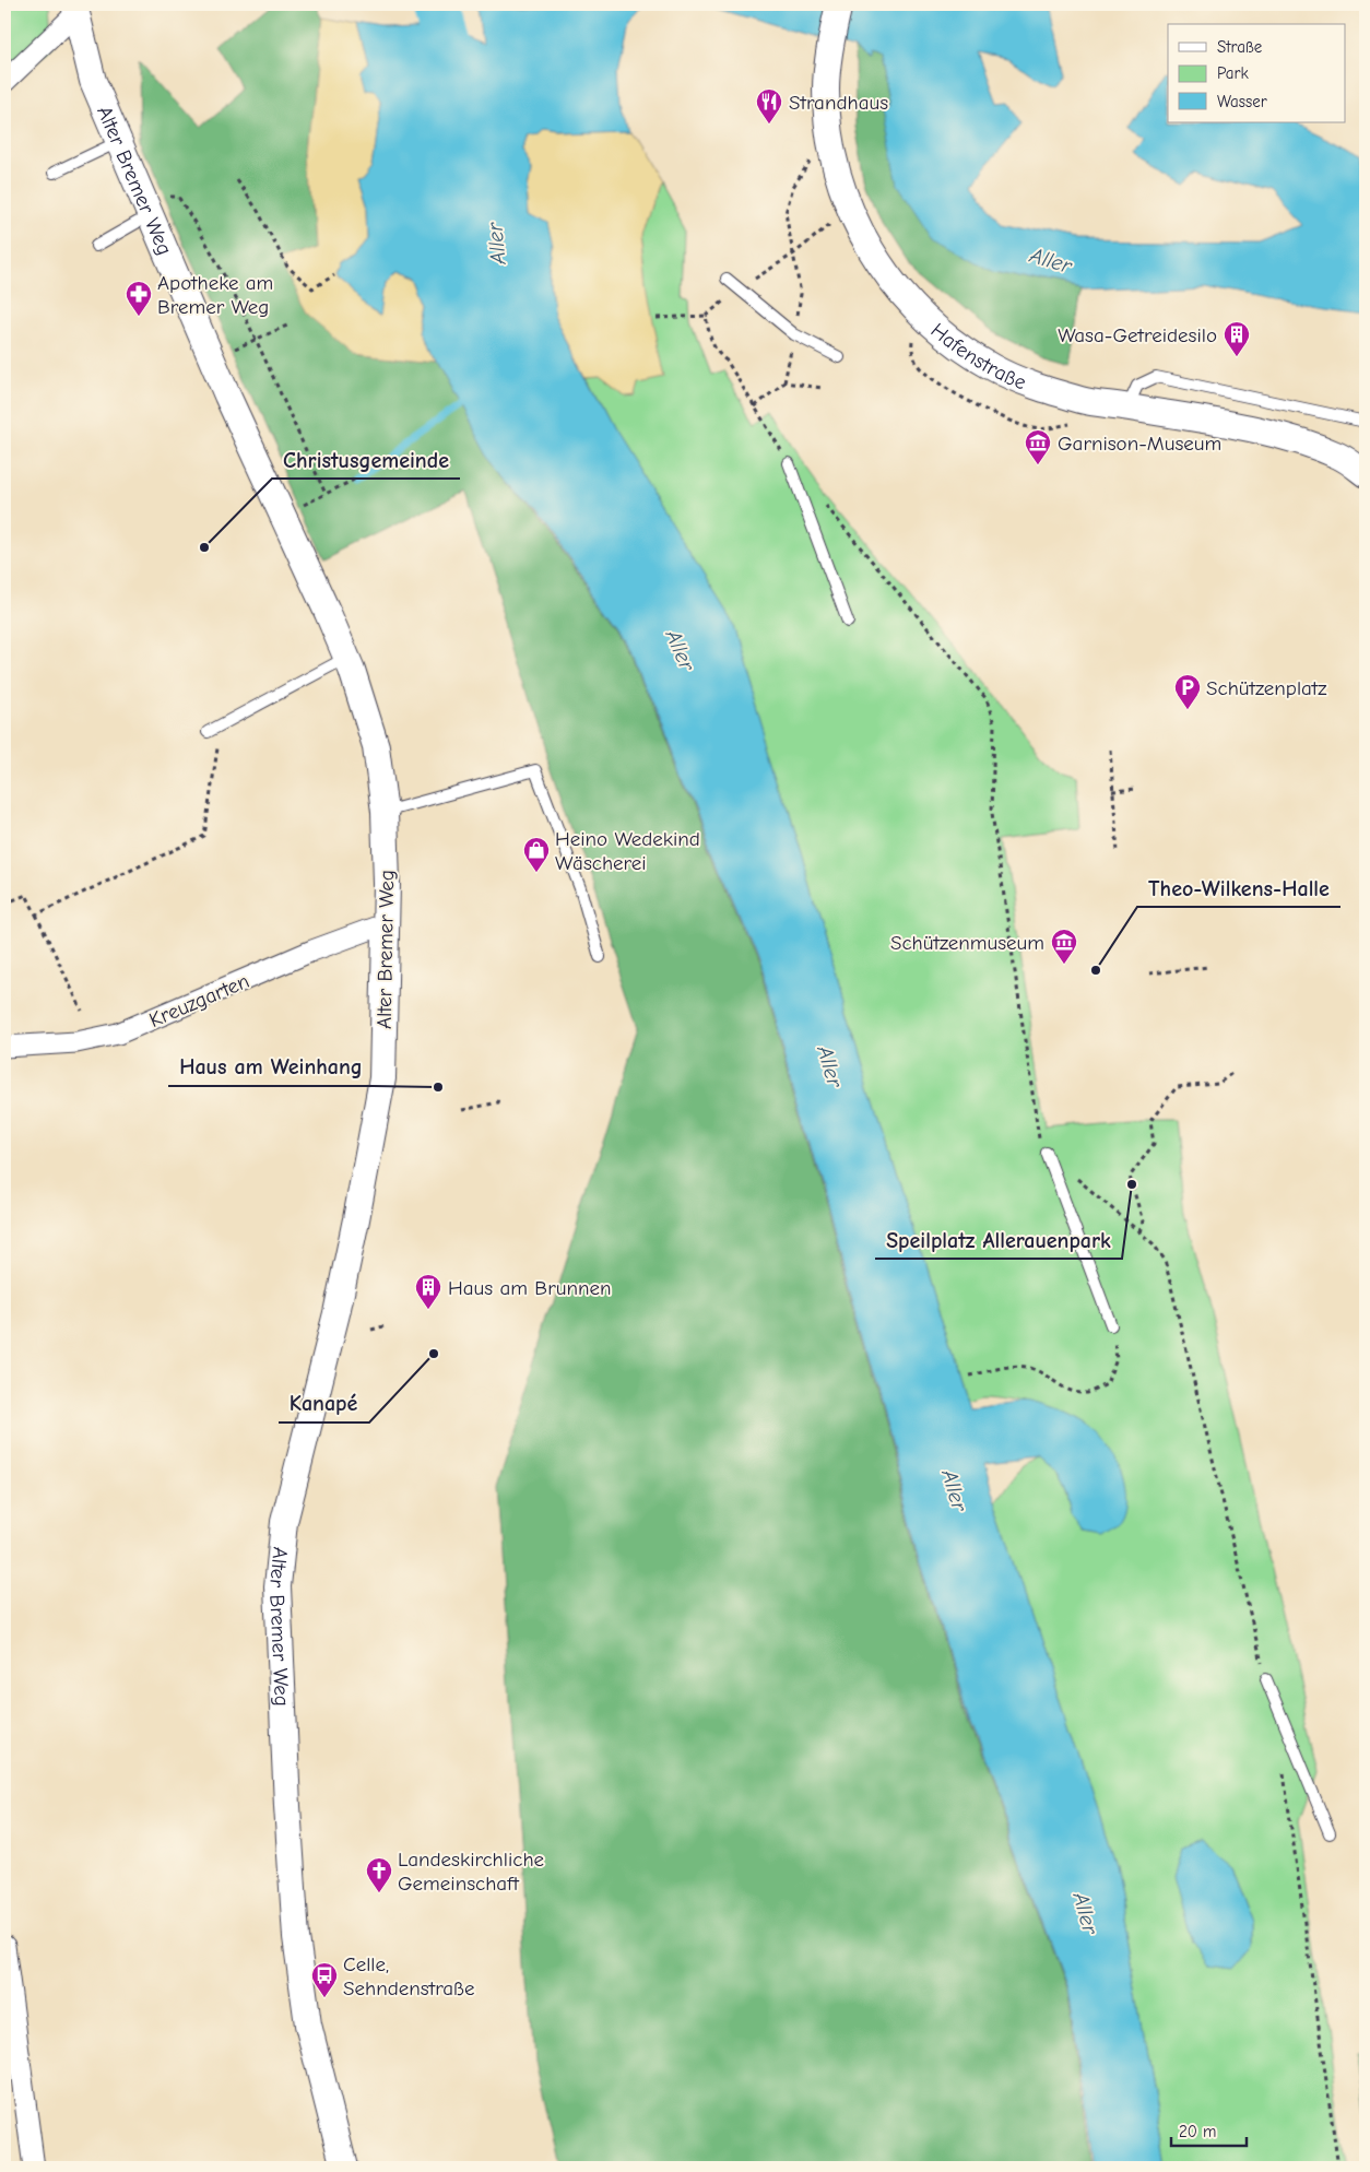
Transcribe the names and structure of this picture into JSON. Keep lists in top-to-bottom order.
{
  "streets": {
    "street": ["Alter Bremer Weg", "Hafenstraße", "Kreuzgarten"]
  },
  "crossings": [
    ["Alter Bremer Weg", "Kreuzgarten"]
  ],
  "water": ["Aller"],
  "places": {
    "restaurant": ["Strandhaus"],
    "pharmacy": ["Apotheke am Bremer Weg"],
    "building": ["Wasa-Getreidesilo", "Haus am Brunnen"],
    "museum": ["Garnison-Museum", "Schützenmuseum"],
    "other": [
      "Christusgemeinde",
      "Theo-Wilkens-Halle",
      "Haus am Weinhang",
      "Speilplatz Allerauenpark",
      "Kanapé"
    ],
    "parking": ["Schützenplatz"],
    "shop": ["Heino Wedekind Wäscherei"],
    "church": ["Landeskirchliche Gemeinschaft"],
    "bus stop": ["Celle, Sehndenstraße"]
  },
  "legend": ["Straße", "Park", "Wasser"],
  "scale_bar": "20 m"
}
